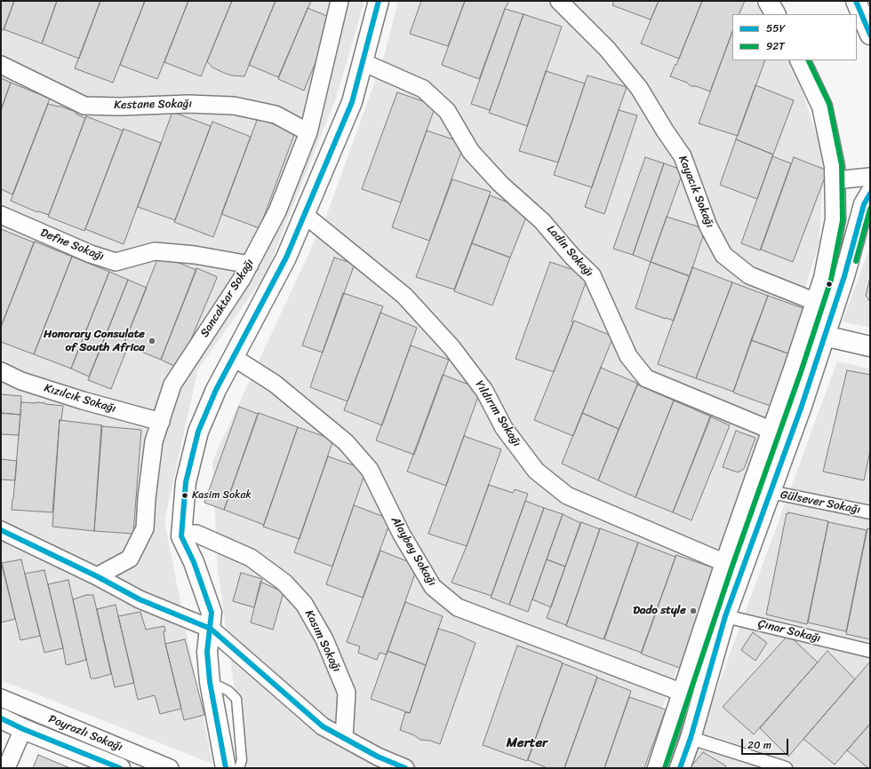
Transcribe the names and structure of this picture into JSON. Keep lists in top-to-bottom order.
{
  "streets": {
    "main road": ["Poyrazlı Sokağı"],
    "street": [
      "Kestane Sokağı",
      "Kayacık Sokağı",
      "Defne Sokağı",
      "Ladin Sokağı",
      "Sancaktar Sokağı",
      "Kızılcık Sokağı",
      "Yıldırım Sokağı",
      "Gülsever Sokağı",
      "Alaybey Sokağı",
      "Çınar Sokağı",
      "Kasım Sokağı"
    ]
  },
  "crossings": [
    ["Kestane Sokağı", "Sancaktar Sokağı"],
    ["Defne Sokağı", "Sancaktar Sokağı"],
    ["Sancaktar Sokağı", "Kızılcık Sokağı"]
  ],
  "districts": ["Merter"],
  "places": ["Honorary Consulate of South Africa", "Kasim Sokak", "Dado style"],
  "lines": ["transit line 55Y", "transit line 92T"],
  "legend": ["55Y", "92T"],
  "scale_bar": "20 m"
}
